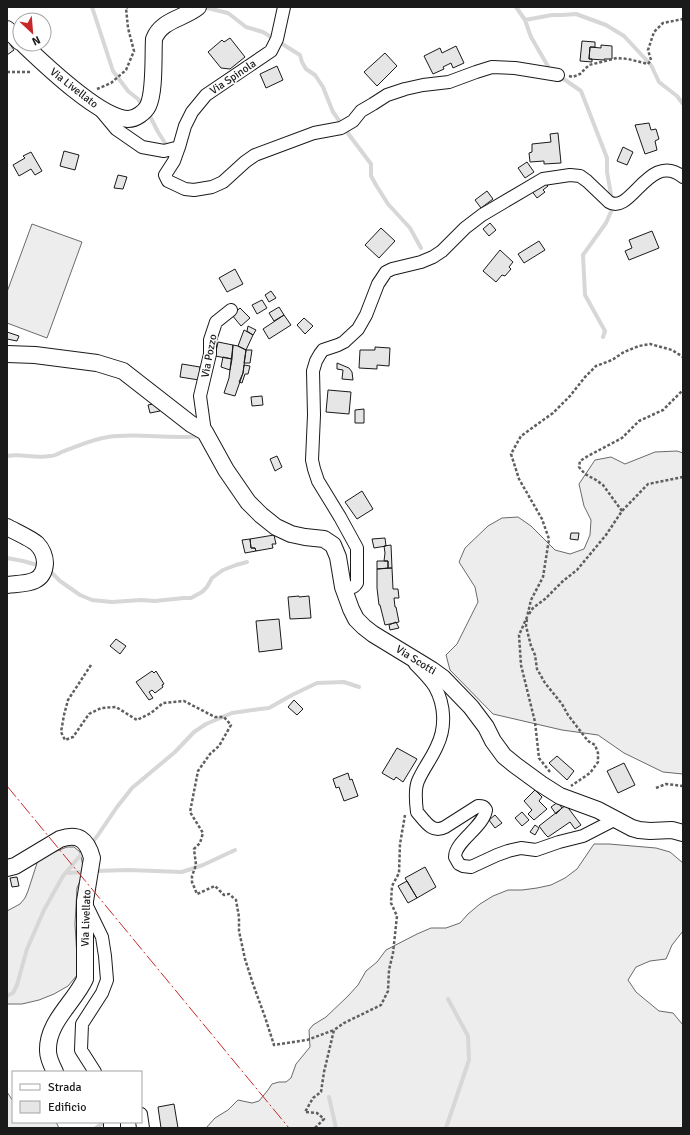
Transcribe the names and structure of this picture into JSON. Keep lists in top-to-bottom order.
{
  "streets": {
    "street": [
      "Via Spinola",
      "Via Livellato",
      "Via Pozzo",
      "Via Scotti"
    ]
  },
  "crossings": [
    ["Via Pozzo", "Via Scotti"]
  ],
  "legend": ["Strada", "Edificio"],
  "north": "bottom right"
}
